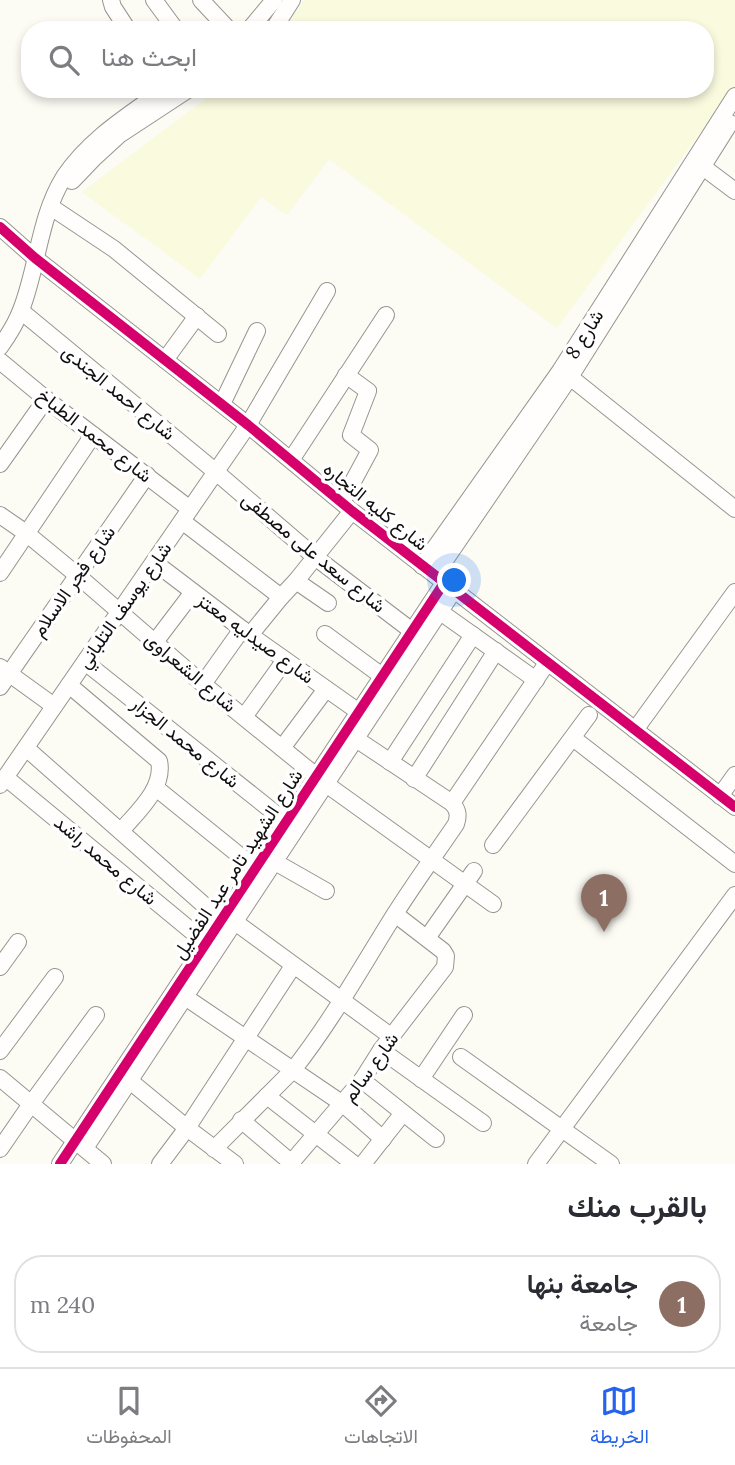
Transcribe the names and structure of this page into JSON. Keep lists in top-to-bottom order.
{
  "streets": {
    "street": [
      "شارع 8",
      "شارع احمد الجندى",
      "شارع محمد الطباخ",
      "شارع كليه التجاره",
      "شارع سعد على مصطفى",
      "شارع فجر الاسلام",
      "شارع يوسف التلباني",
      "شارع صيدليه معتز",
      "شارع الشعراوى",
      "شارع محمد الجزار",
      "شارع محمد راشد",
      "شارع الشهيد تامر عبد الفضيل",
      "شارع سالم"
    ]
  },
  "crossings": [
    ["شارع 8", "شارع كليه التجاره"],
    ["شارع 8", "شارع الشهيد تامر عبد الفضيل"],
    ["شارع احمد الجندى", "شارع سعد على مصطفى"],
    ["شارع احمد الجندى", "شارع يوسف التلباني"],
    ["شارع محمد الطباخ", "شارع فجر الاسلام"],
    ["شارع محمد الطباخ", "شارع يوسف التلباني"],
    ["شارع كليه التجاره", "شارع يوسف التلباني"],
    ["شارع كليه التجاره", "شارع الشهيد تامر عبد الفضيل"],
    ["شارع سعد على مصطفى", "شارع يوسف التلباني"],
    ["شارع سعد على مصطفى", "شارع الشهيد تامر عبد الفضيل"],
    ["شارع فجر الاسلام", "شارع الشعراوى"],
    ["شارع يوسف التلباني", "شارع صيدليه معتز"],
    ["شارع يوسف التلباني", "شارع الشعراوى"],
    ["شارع يوسف التلباني", "شارع محمد الجزار"],
    ["شارع يوسف التلباني", "شارع محمد راشد"],
    ["شارع صيدليه معتز", "شارع الشهيد تامر عبد الفضيل"],
    ["شارع الشعراوى", "شارع الشهيد تامر عبد الفضيل"],
    ["شارع محمد الجزار", "شارع الشهيد تامر عبد الفضيل"],
    ["شارع محمد راشد", "شارع الشهيد تامر عبد الفضيل"]
  ],
  "page": {
    "search": "ابحث هنا",
    "pins": "1",
    "heading": "بالقرب منك",
    "list": [
      {
        "mark": "1",
        "name": "جامعة بنها",
        "note": "جامعة",
        "value": "240 m"
      }
    ],
    "nav": ["الخريطة", "الاتجاهات", "المحفوظات"]
  }
}
